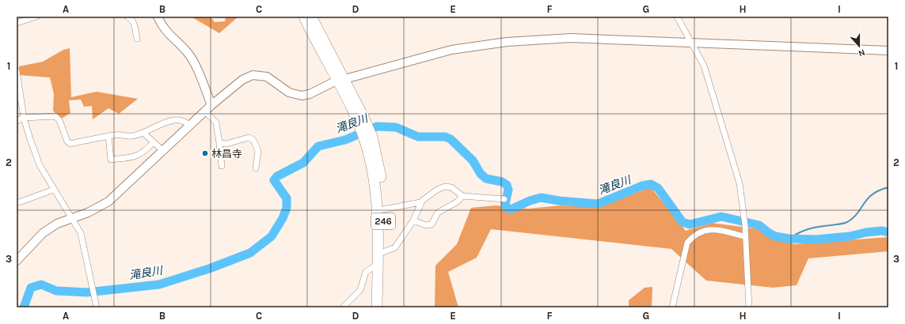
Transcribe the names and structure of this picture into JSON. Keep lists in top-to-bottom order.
{
  "streets": {
    "highway": ["246"]
  },
  "water": ["滝良川"],
  "places": ["林昌寺"],
  "north": "bottom",
  "grid": {
    "columns": [
      "A",
      "B",
      "C",
      "D",
      "E",
      "F",
      "G",
      "H",
      "I"
    ],
    "rows": ["1", "2", "3"]
  }
}
